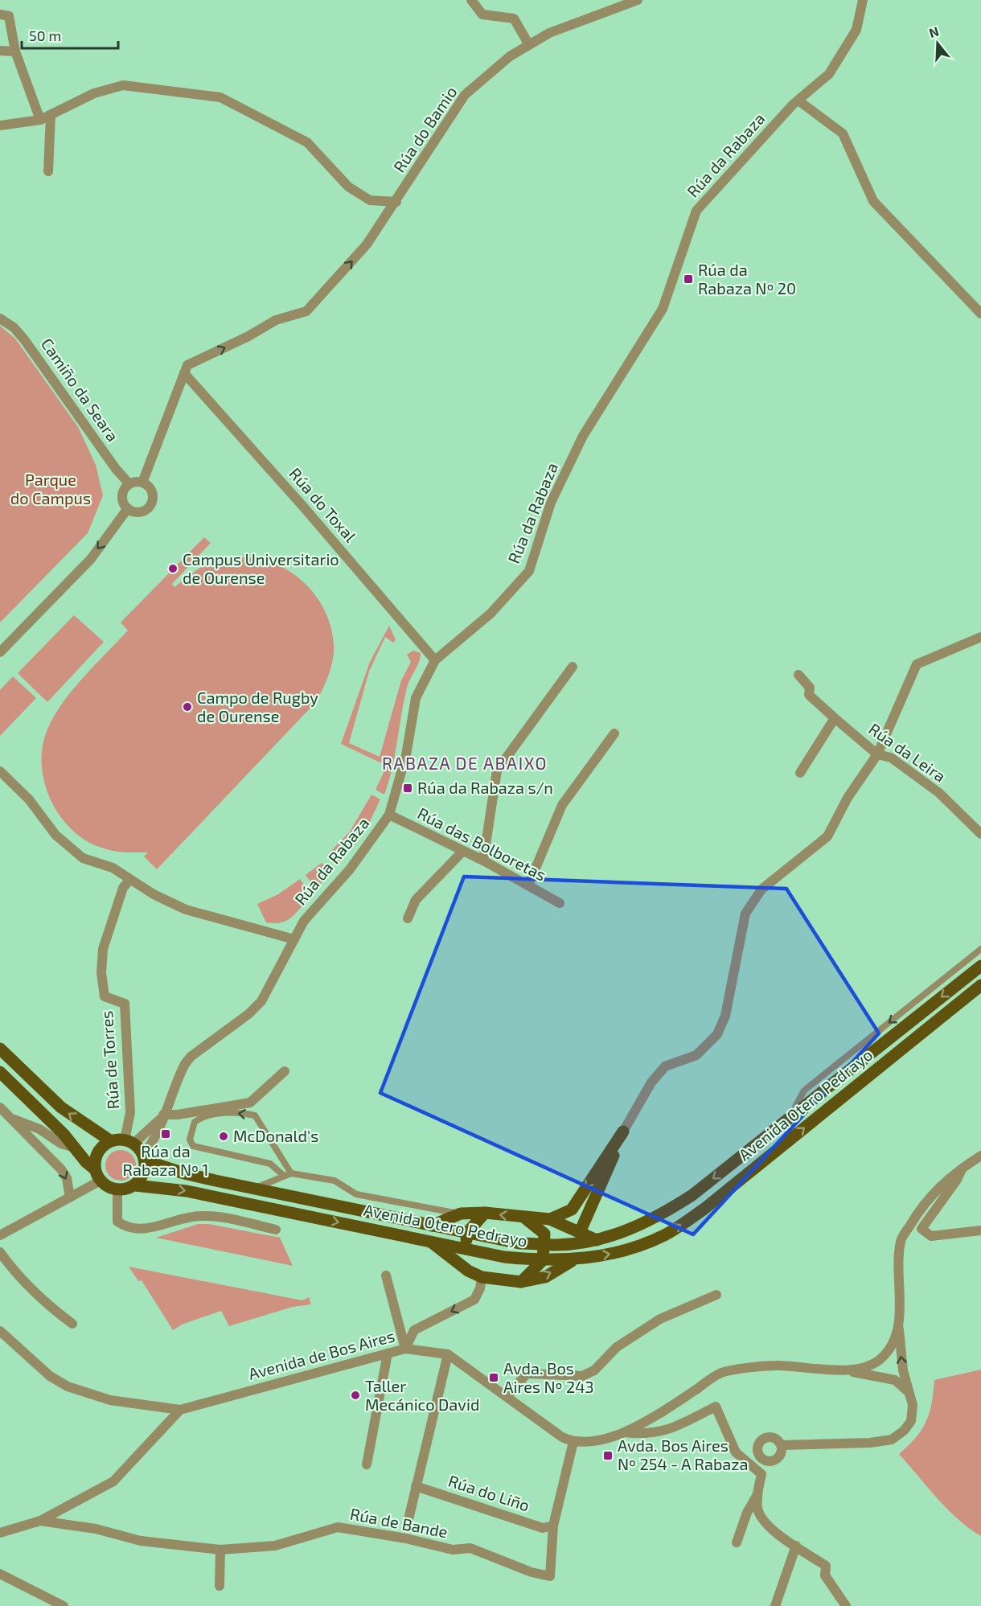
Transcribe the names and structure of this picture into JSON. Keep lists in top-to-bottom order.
{
  "streets": {
    "main road": ["Avenida Otero Pedrayo"],
    "street": [
      "Rúa do Bamio",
      "Rúa da Rabaza",
      "Camiño da Seara",
      "Rúa do Toxal",
      "Rúa da Leira",
      "Rúa das Bolboretas",
      "Rúa de Torres",
      "Avenida de Bos Aires",
      "Rúa do Liño",
      "Rúa de Bande"
    ]
  },
  "crossings": [
    ["Rúa do Bamio", "Rúa do Toxal"],
    ["Rúa da Rabaza", "Rúa do Toxal"],
    ["Rúa da Rabaza", "Rúa das Bolboretas"],
    ["Rúa da Rabaza", "Rúa de Torres"],
    ["Rúa da Rabaza", "Avenida Otero Pedrayo"],
    ["Rúa de Torres", "Avenida Otero Pedrayo"],
    ["Rúa do Liño", "Rúa de Bande"]
  ],
  "one_way": ["Rúa do Bamio"],
  "districts": ["RABAZA DE ABAIXO"],
  "parks": ["Parque do Campus"],
  "places": {
    "transit": [
      "Rúa da Rabaza Nº 20",
      "Rúa da Rabaza s/n",
      "Rúa da Rabaza Nº 1",
      "Avda. Bos Aires Nº 243",
      "Avda. Bos Aires Nº 254 - A Rabaza"
    ],
    "other": [
      "Campus Universitario de Ourense",
      "Campo de Rugby de Ourense",
      "McDonald's",
      "Taller Mecánico David"
    ]
  },
  "scale_bar": "50 m",
  "north": "top"
}
